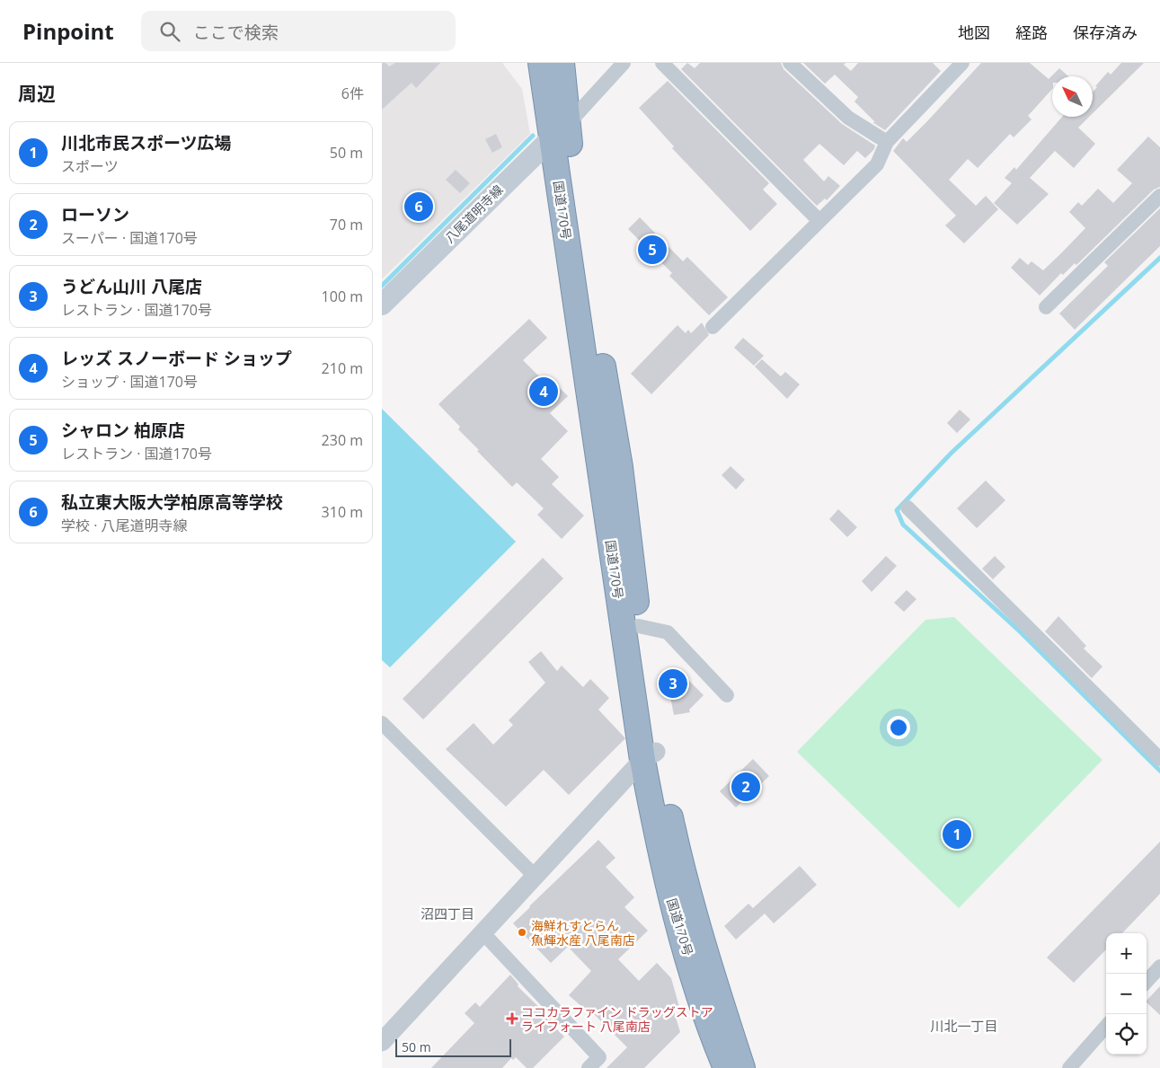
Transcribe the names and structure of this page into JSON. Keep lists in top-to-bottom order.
{
  "streets": {
    "highway": ["国道170号"],
    "main road": ["八尾道明寺線"]
  },
  "crossings": [
    ["国道170号", "八尾道明寺線"]
  ],
  "districts": ["沼四丁目", "川北一丁目"],
  "places": {
    "other": ["海鮮れすとらん 魚輝水産 八尾南店"],
    "health": ["ココカラファイン ドラッグストア ライフォート 八尾南店"]
  },
  "scale_bar": "50 m",
  "north": "top left",
  "page": {
    "header": "Pinpoint",
    "search": "ここで検索",
    "nav": ["地図", "経路", "保存済み"],
    "heading": ["周辺", "6件"],
    "list": [
      {
        "mark": "1",
        "name": "川北市民スポーツ広場",
        "note": "スポーツ",
        "value": "50 m"
      },
      {
        "mark": "2",
        "name": "ローソン",
        "note": "スーパー · 国道170号",
        "value": "70 m"
      },
      {
        "mark": "3",
        "name": "うどん山川 八尾店",
        "note": "レストラン · 国道170号",
        "value": "100 m"
      },
      {
        "mark": "4",
        "name": "レッズ スノーボード ショップ",
        "note": "ショップ · 国道170号",
        "value": "210 m"
      },
      {
        "mark": "5",
        "name": "シャロン 柏原店",
        "note": "レストラン · 国道170号",
        "value": "230 m"
      },
      {
        "mark": "6",
        "name": "私立東大阪大学柏原高等学校",
        "note": "学校 · 八尾道明寺線",
        "value": "310 m"
      }
    ],
    "pins": [
      "6",
      "5",
      "4",
      "3",
      "2",
      "1"
    ],
    "map_buttons": ["+", "−"],
    "scale": "50 m"
  }
}
